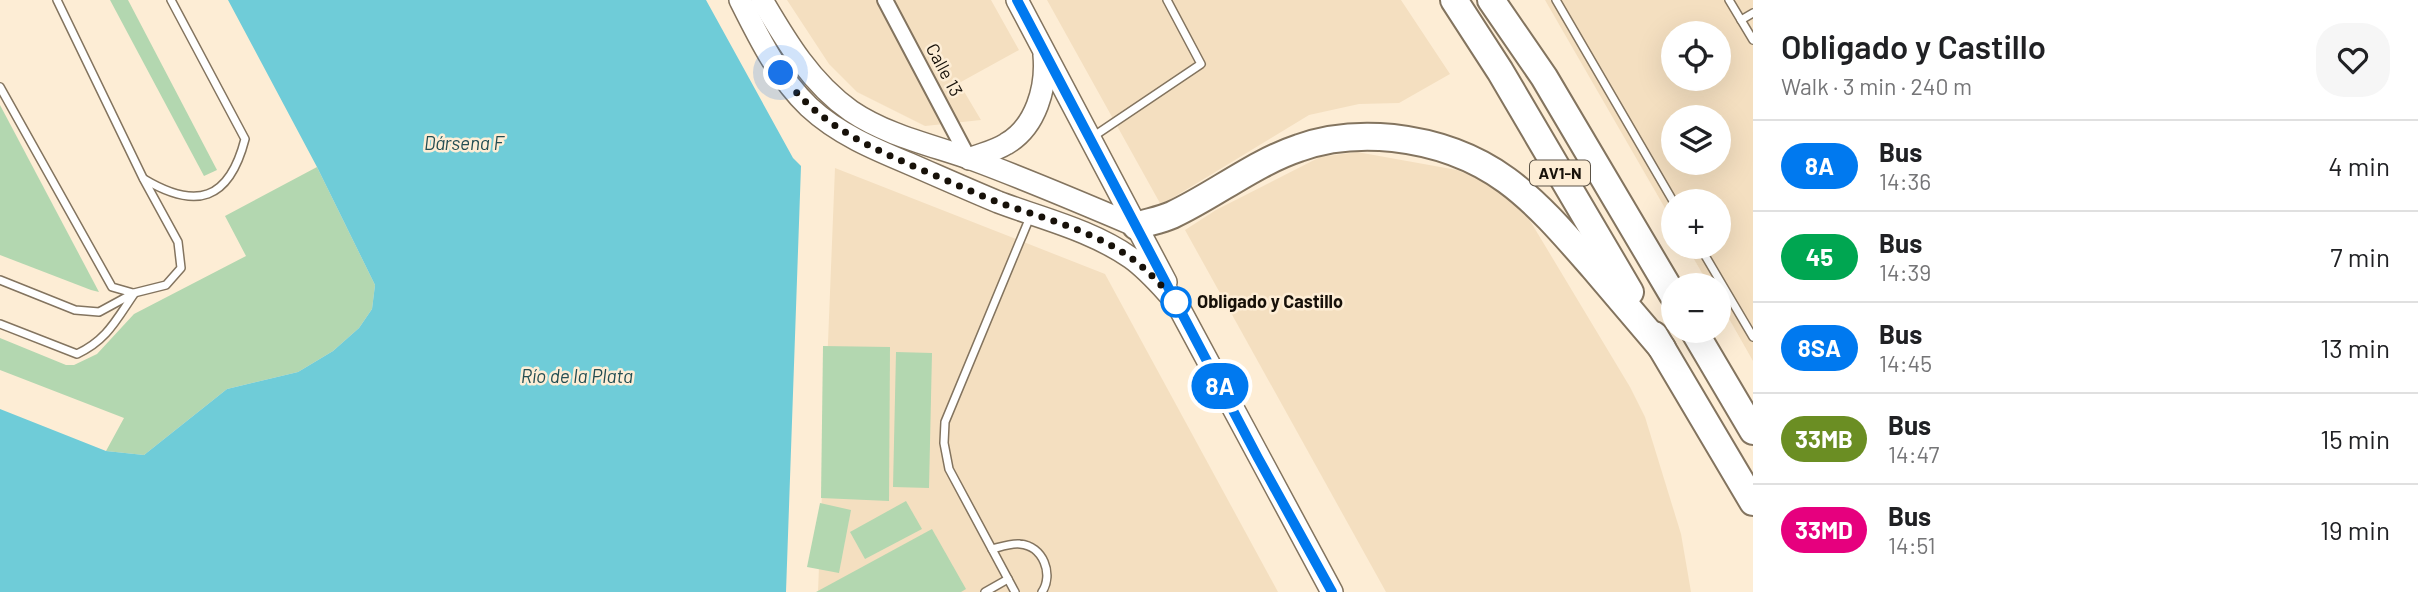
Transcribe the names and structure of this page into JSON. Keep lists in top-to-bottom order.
{
  "streets": {
    "highway": ["AV1-N"],
    "street": ["Calle 13"]
  },
  "water": ["Dársena F", "Río de la Plata"],
  "places": ["Obligado y Castillo"],
  "lines": ["bus line 8A"],
  "page": {
    "on_map": "8A",
    "heading": ["Obligado y Castillo", "Walk · 3 min · 240 m"],
    "map_buttons": ["+", "−"],
    "list": [
      {
        "mark": "8A",
        "name": "Bus",
        "note": "14:36",
        "value": "4 min"
      },
      {
        "mark": "45",
        "name": "Bus",
        "note": "14:39",
        "value": "7 min"
      },
      {
        "mark": "8SA",
        "name": "Bus",
        "note": "14:45",
        "value": "13 min"
      },
      {
        "mark": "33MB",
        "name": "Bus",
        "note": "14:47",
        "value": "15 min"
      },
      {
        "mark": "33MD",
        "name": "Bus",
        "note": "14:51",
        "value": "19 min"
      }
    ]
  }
}
